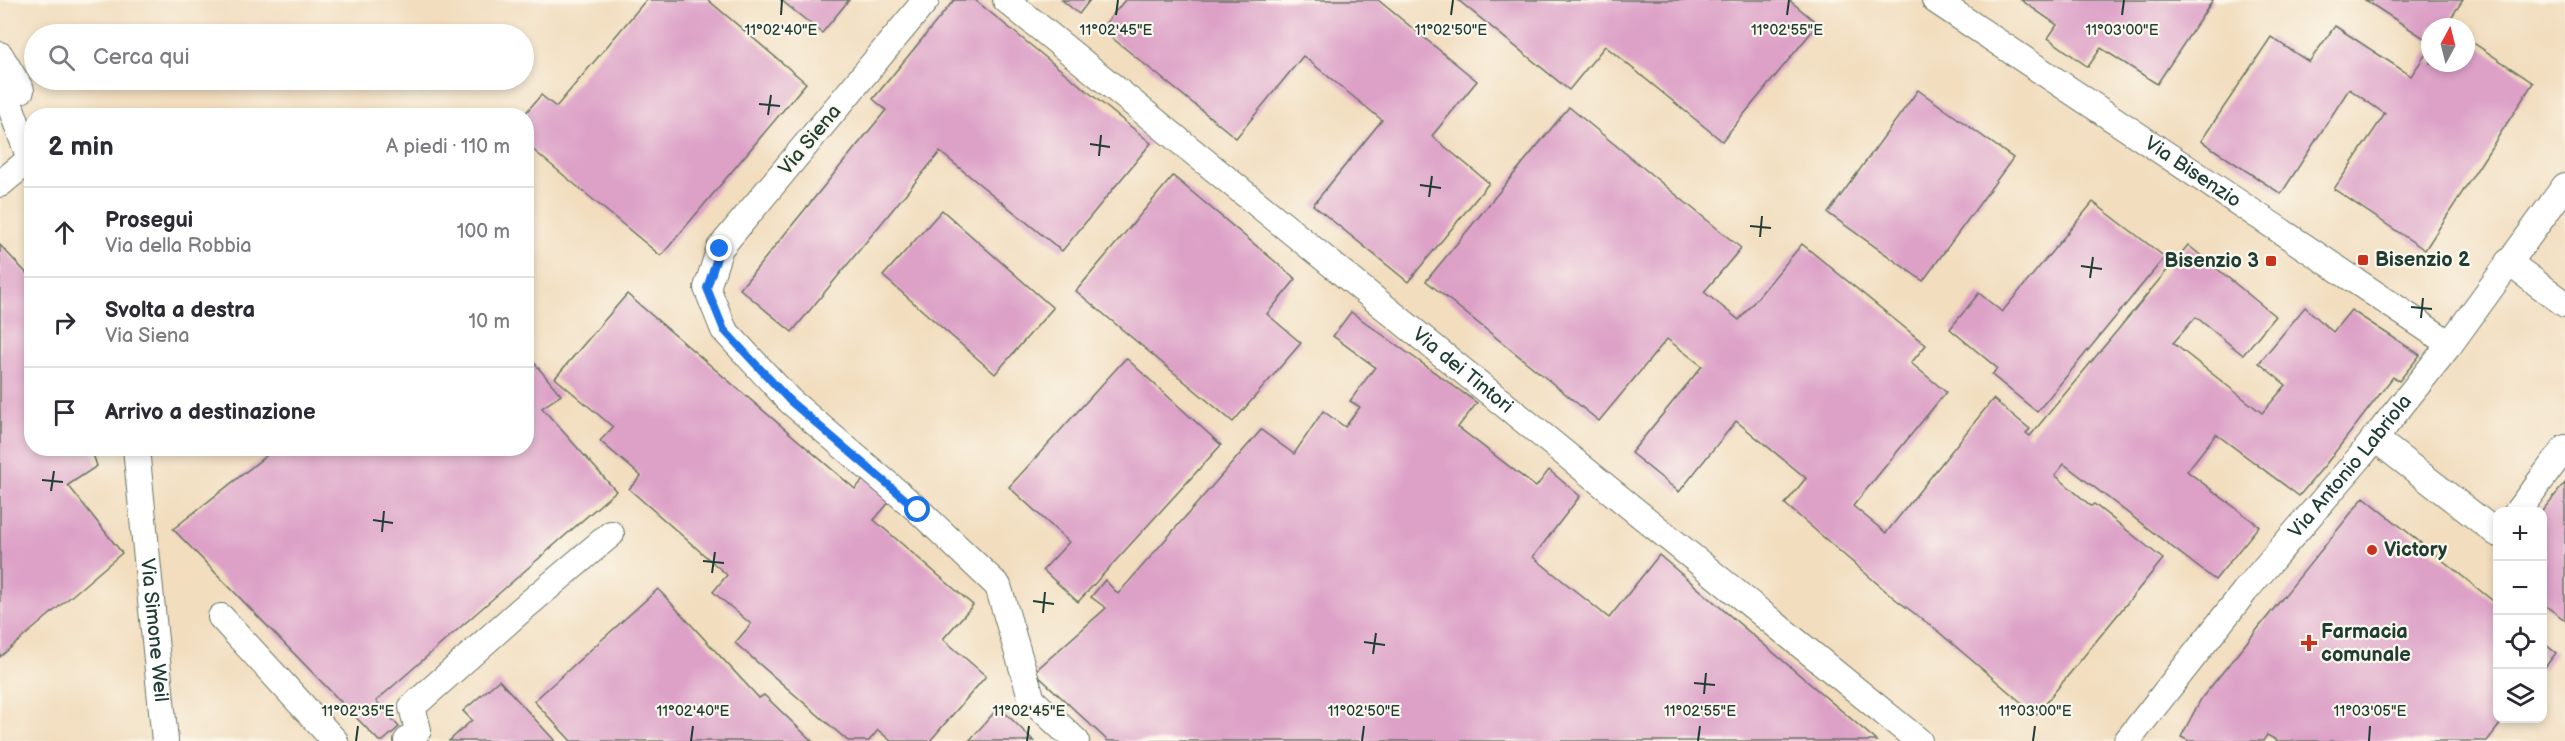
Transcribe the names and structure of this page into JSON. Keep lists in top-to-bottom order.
{
  "streets": {
    "street": [
      "Via Siena",
      "Via Bisenzio",
      "Via dei Tintori",
      "Via Antonio Labriola",
      "Via Simone Weil"
    ]
  },
  "crossings": [
    ["Via Bisenzio", "Via Antonio Labriola"]
  ],
  "places": {
    "transit": ["Bisenzio 2", "Bisenzio 3"],
    "other": ["Victory"],
    "health": ["Farmacia comunale"]
  },
  "north": "top",
  "page": {
    "search": "Cerca qui",
    "heading": ["2 min", "A piedi · 110 m"],
    "list": [
      ["Prosegui", "Via della Robbia", "100 m"],
      ["Svolta a destra", "Via Siena", "10 m"],
      "Arrivo a destinazione"
    ],
    "map_buttons": ["+", "−"]
  },
  "coordinates": [
    "11°02'40\"E",
    "11°02'45\"E",
    "11°02'50\"E",
    "11°02'55\"E",
    "11°03'00\"E",
    "11°02'35\"E",
    "11°03'05\"E"
  ]
}
